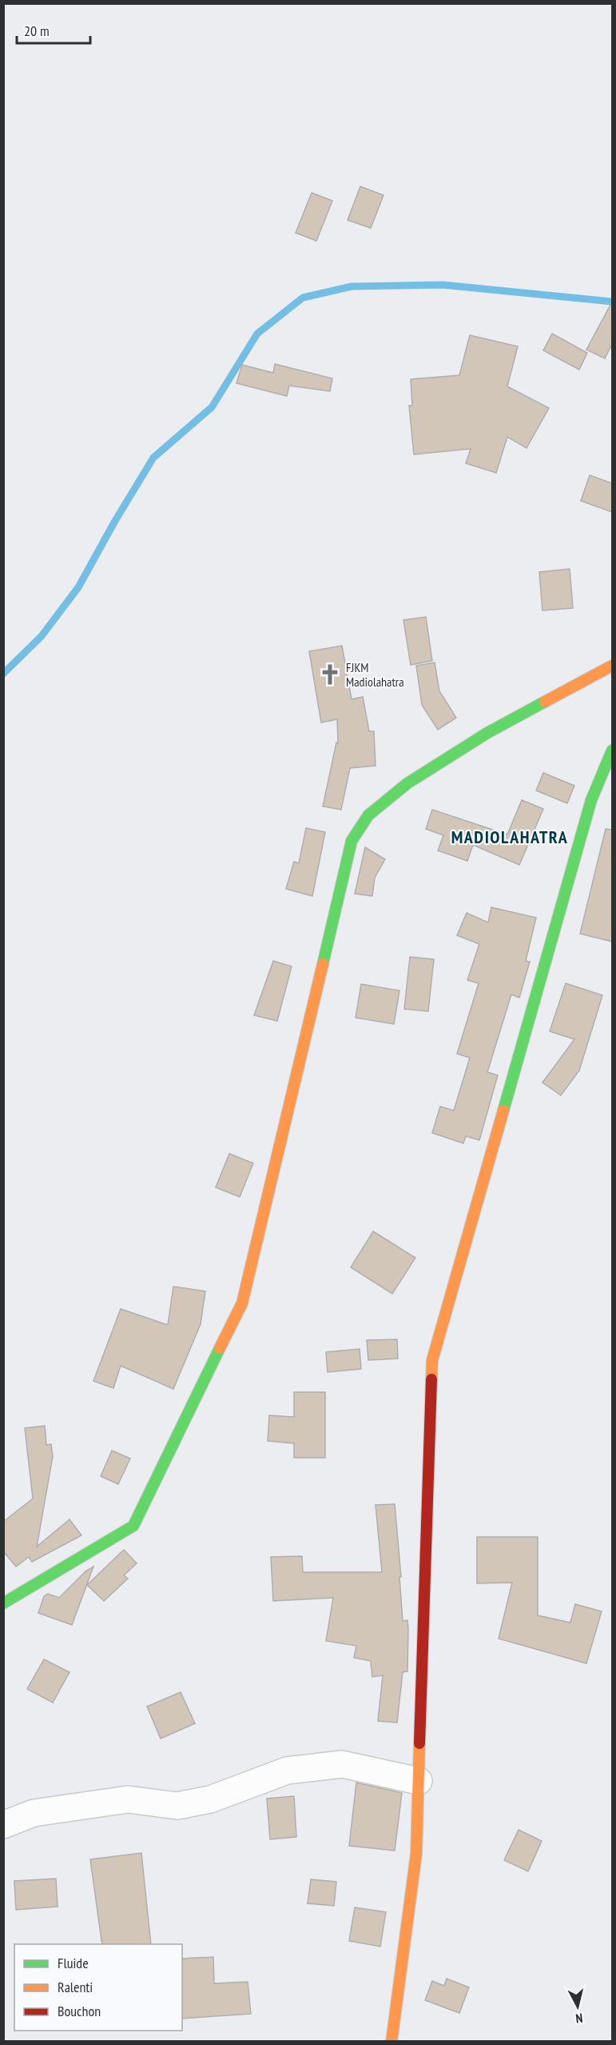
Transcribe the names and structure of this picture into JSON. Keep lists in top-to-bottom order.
{
  "districts": ["MADIOLAHATRA"],
  "places": {
    "church": ["FJKM Madiolahatra"]
  },
  "legend": ["Fluide", "Ralenti", "Bouchon"],
  "scale_bar": "20 m",
  "north": "bottom"
}
